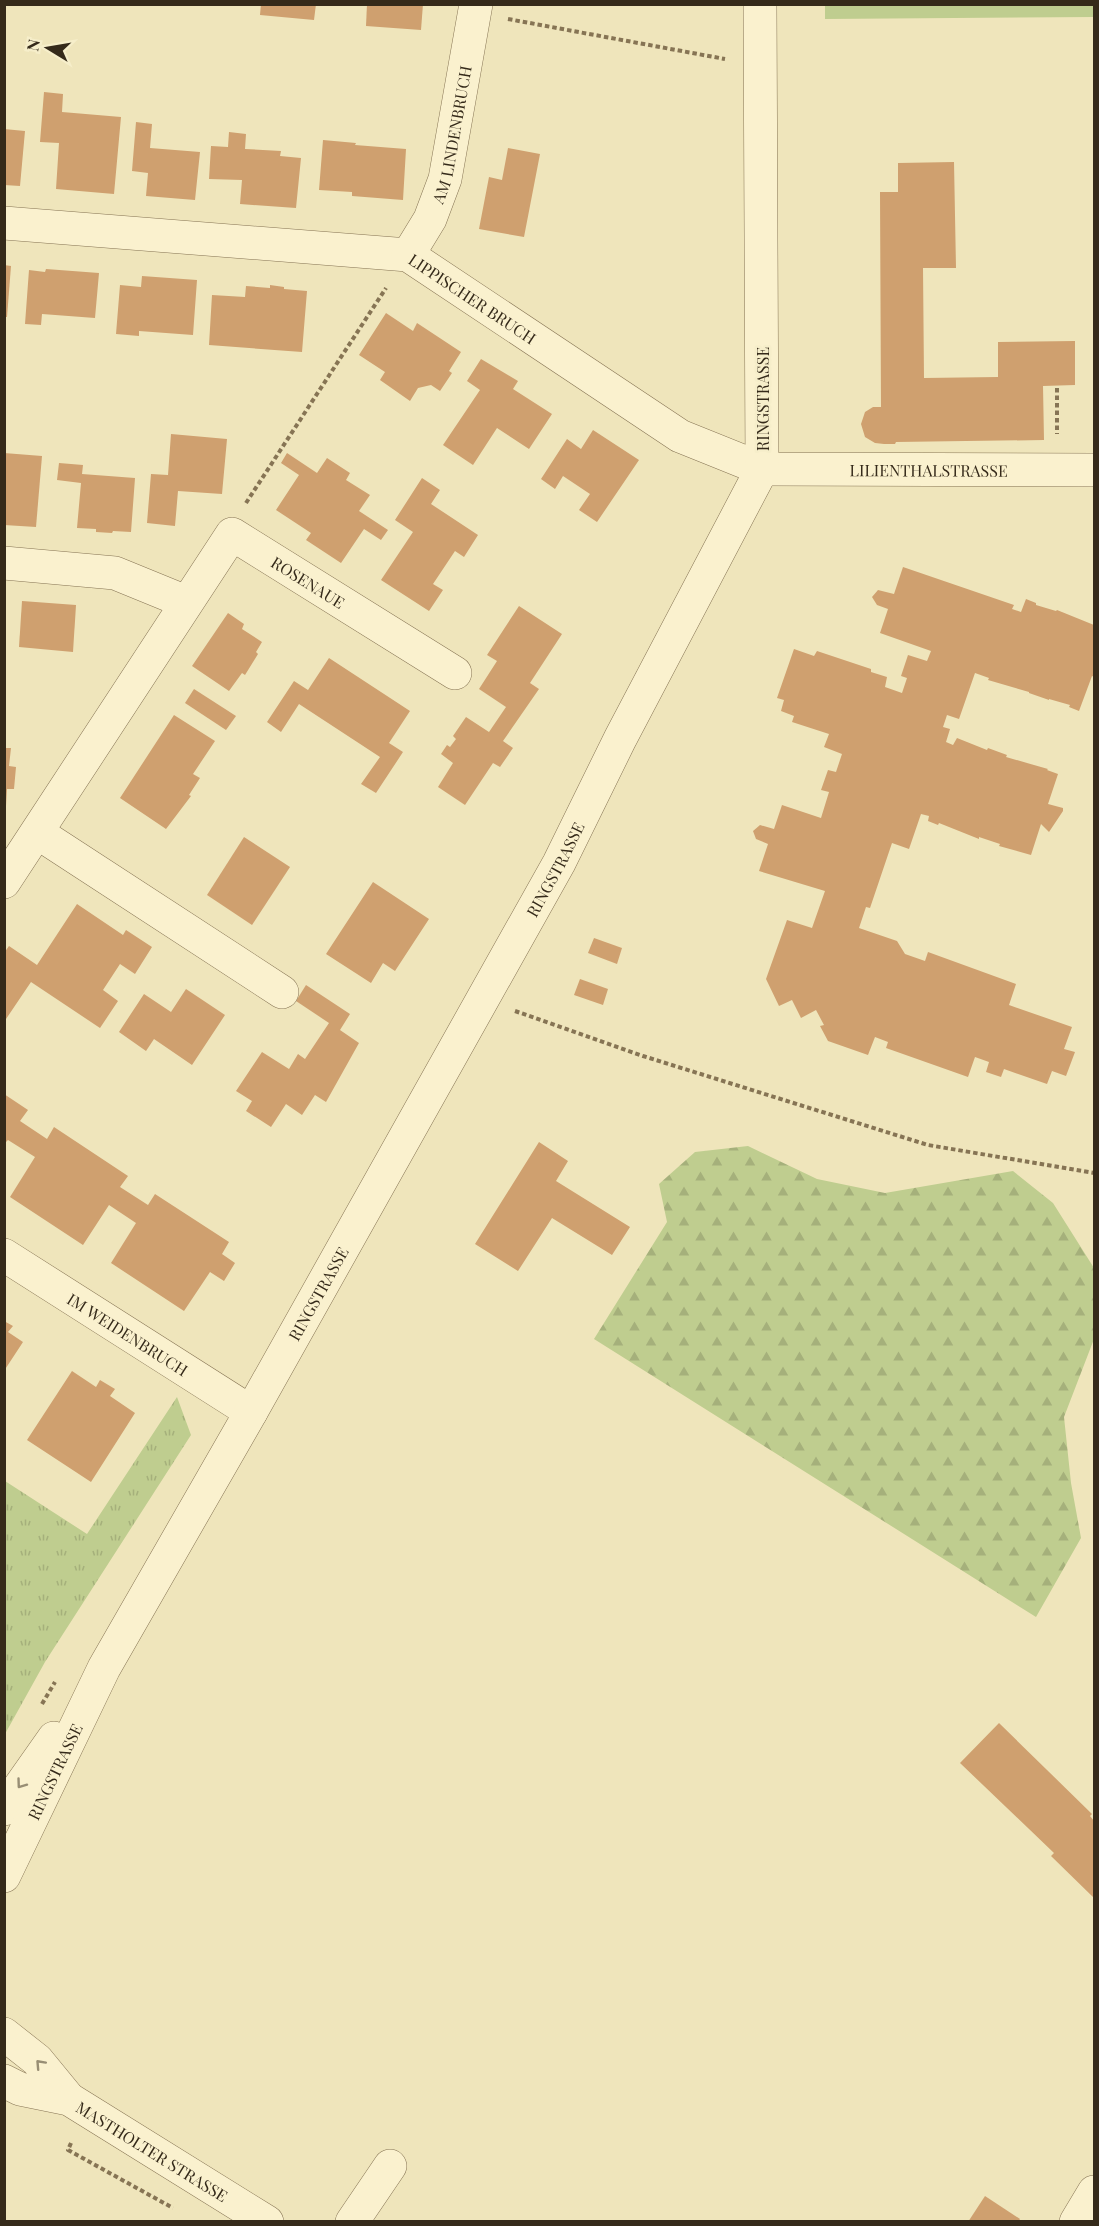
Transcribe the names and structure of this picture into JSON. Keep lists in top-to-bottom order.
{
  "streets": {
    "street": [
      "AM LINDENBRUCH",
      "LIPPISCHER BRUCH",
      "RINGSTRASSE",
      "LILIENTHALSTRASSE",
      "ROSENAUE",
      "IM WEIDENBRUCH",
      "MASTHOLTER STRASSE"
    ]
  },
  "crossings": [
    ["AM LINDENBRUCH", "LIPPISCHER BRUCH"],
    ["LIPPISCHER BRUCH", "RINGSTRASSE"],
    ["LIPPISCHER BRUCH", "LILIENTHALSTRASSE"],
    ["RINGSTRASSE", "LILIENTHALSTRASSE"],
    ["RINGSTRASSE", "IM WEIDENBRUCH"]
  ],
  "north": "left"
}
